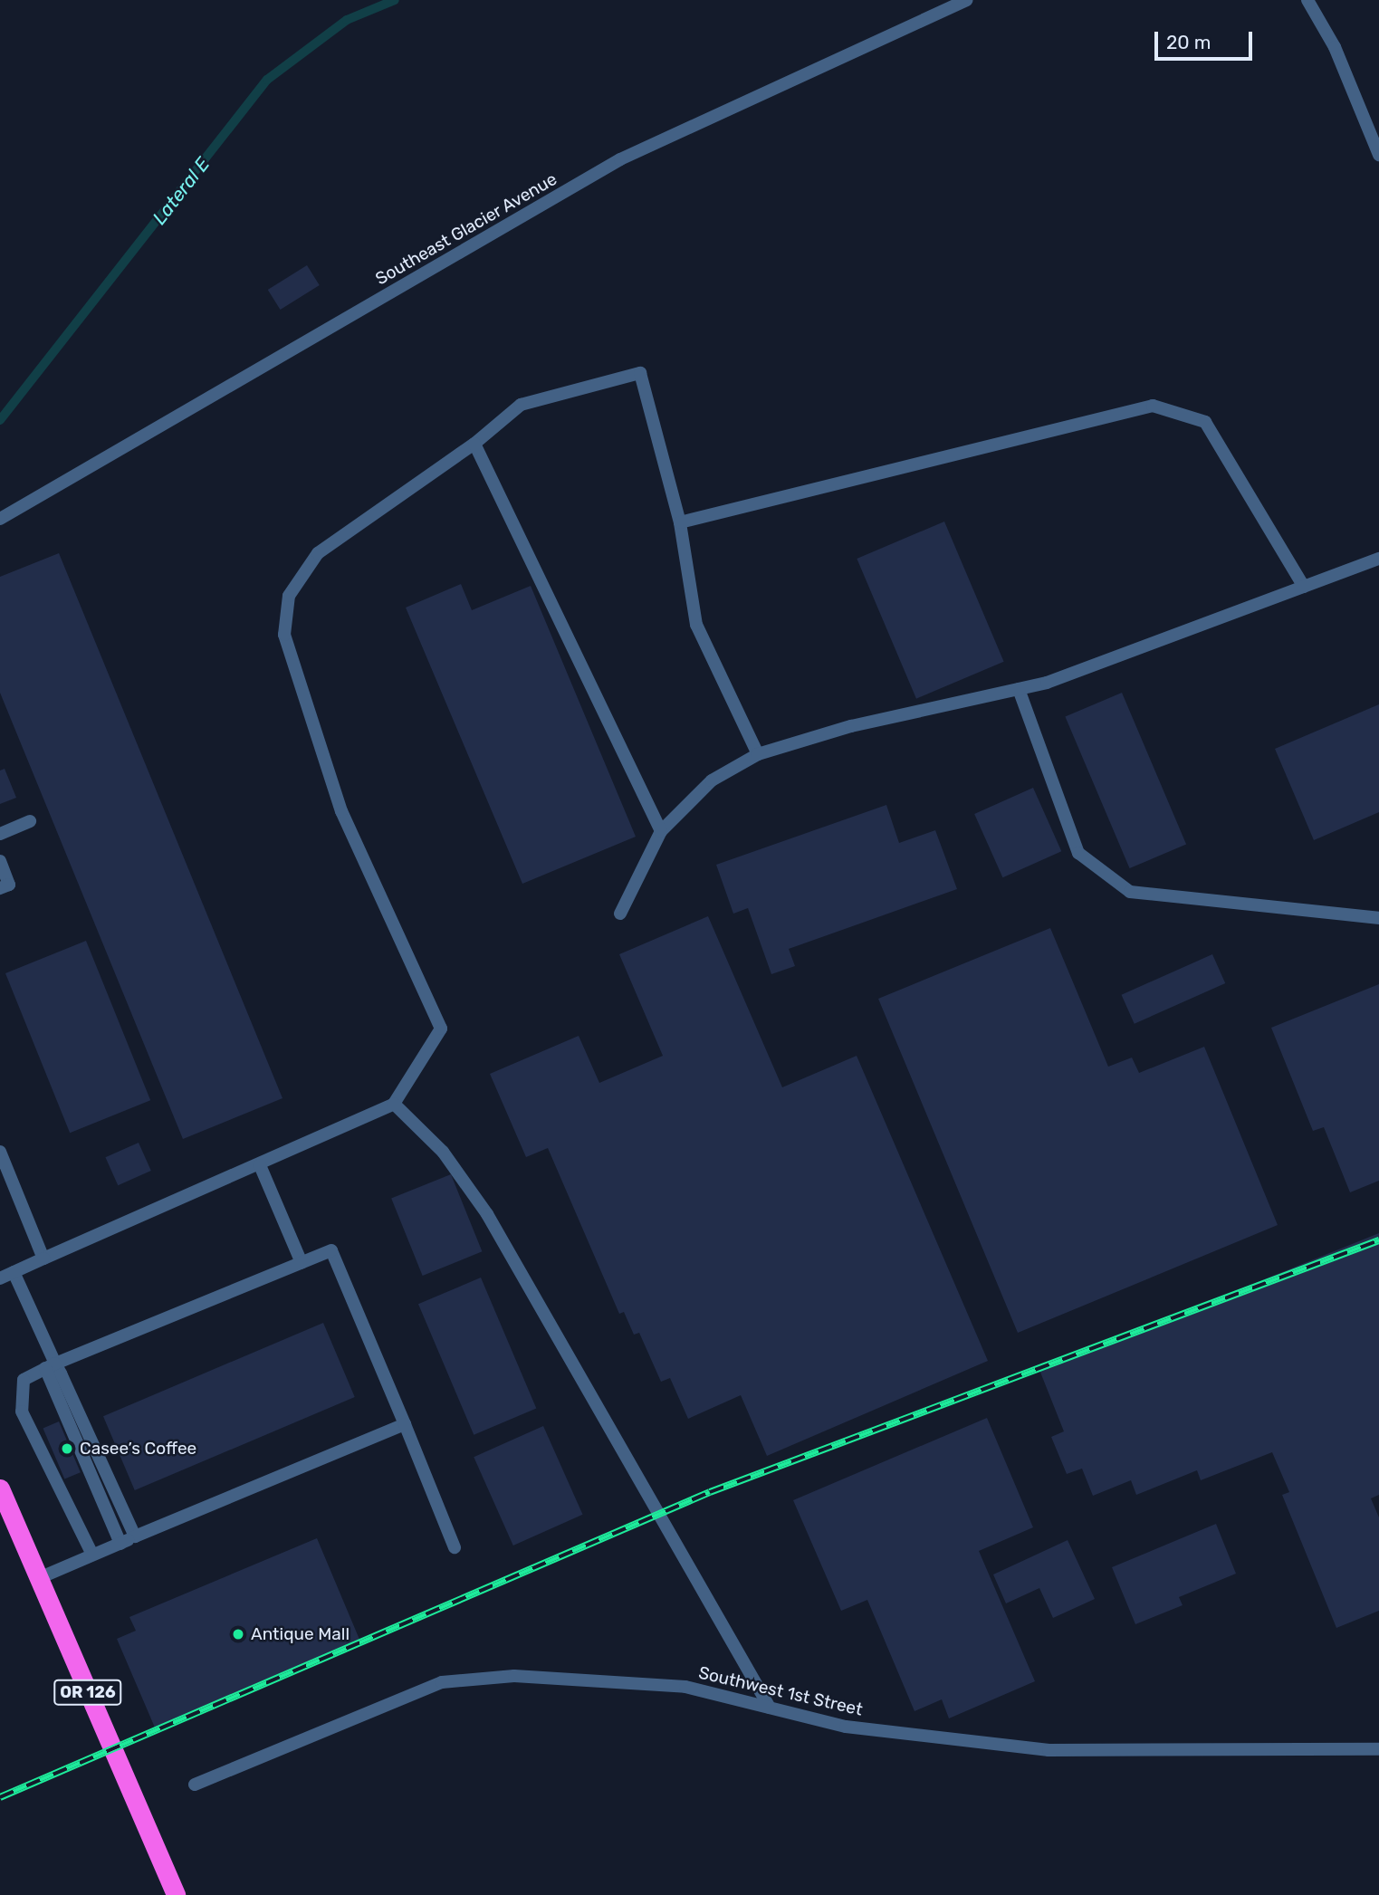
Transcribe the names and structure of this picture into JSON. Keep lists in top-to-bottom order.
{
  "streets": {
    "highway": ["OR 126"],
    "street": ["Southeast Glacier Avenue", "Southwest 1st Street"]
  },
  "water": ["Lateral E"],
  "places": ["Casee’s Coffee", "Antique Mall"],
  "scale_bar": "20 m"
}
